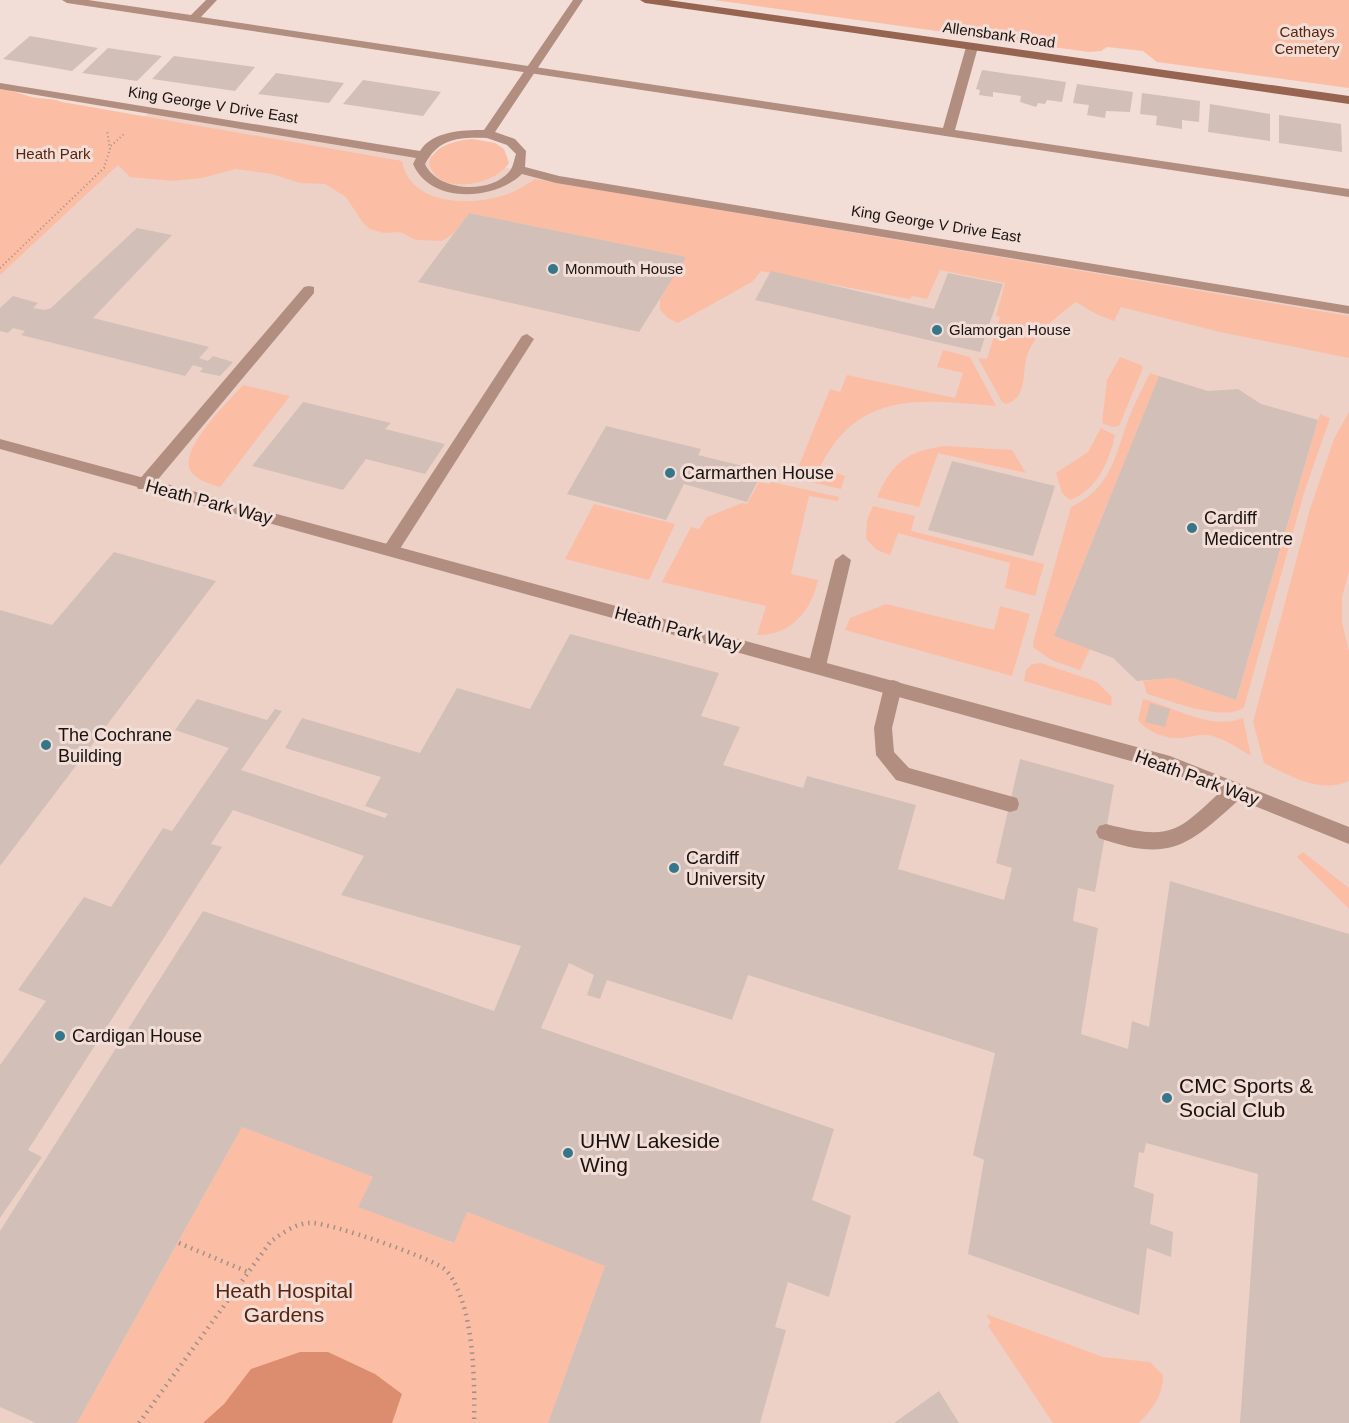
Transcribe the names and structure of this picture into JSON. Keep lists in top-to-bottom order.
{
  "streets": {
    "street": ["Allensbank Road", "King George V Drive East", "Heath Park Way"]
  },
  "parks": ["Cathays Cemetery", "Heath Park", "Heath Hospital Gardens"],
  "places": [
    "Monmouth House",
    "Glamorgan House",
    "Carmarthen House",
    "Cardiff Medicentre",
    "The Cochrane Building",
    "Cardiff University",
    "Cardigan House",
    "CMC Sports & Social Club",
    "UHW Lakeside Wing"
  ]
}
